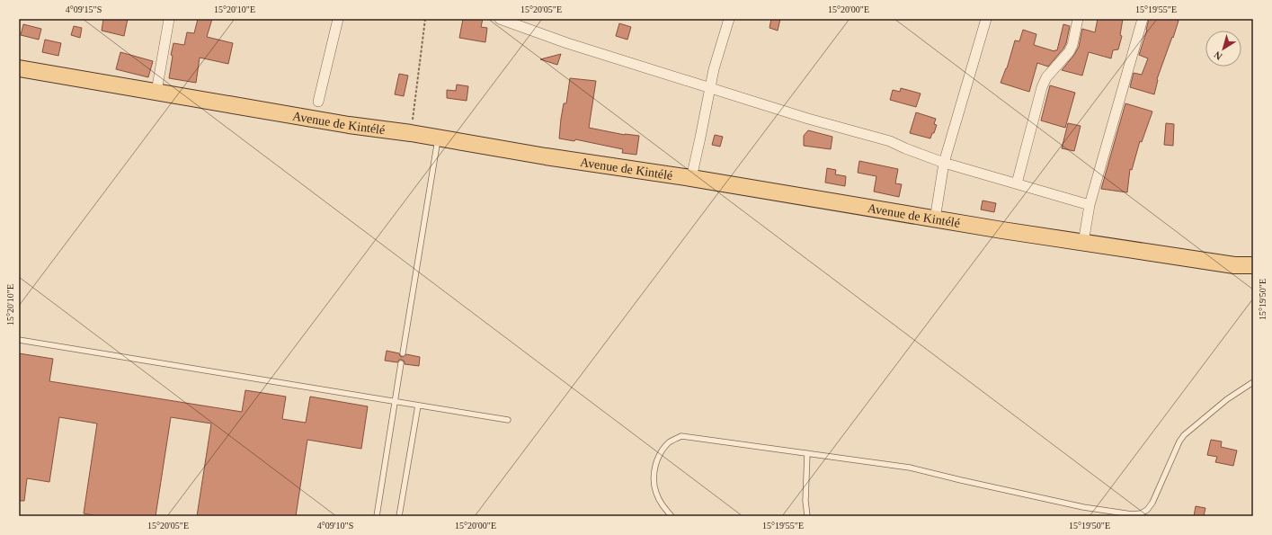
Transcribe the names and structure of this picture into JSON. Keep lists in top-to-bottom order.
{
  "streets": {
    "main road": ["Avenue de Kintélé"]
  },
  "north": "bottom left",
  "coordinates": [
    "4°09'15\"S",
    "15°20'10\"E",
    "15°20'05\"E",
    "15°20'00\"E",
    "15°19'55\"E",
    "15°19'50\"E",
    "4°09'10\"S"
  ]
}
